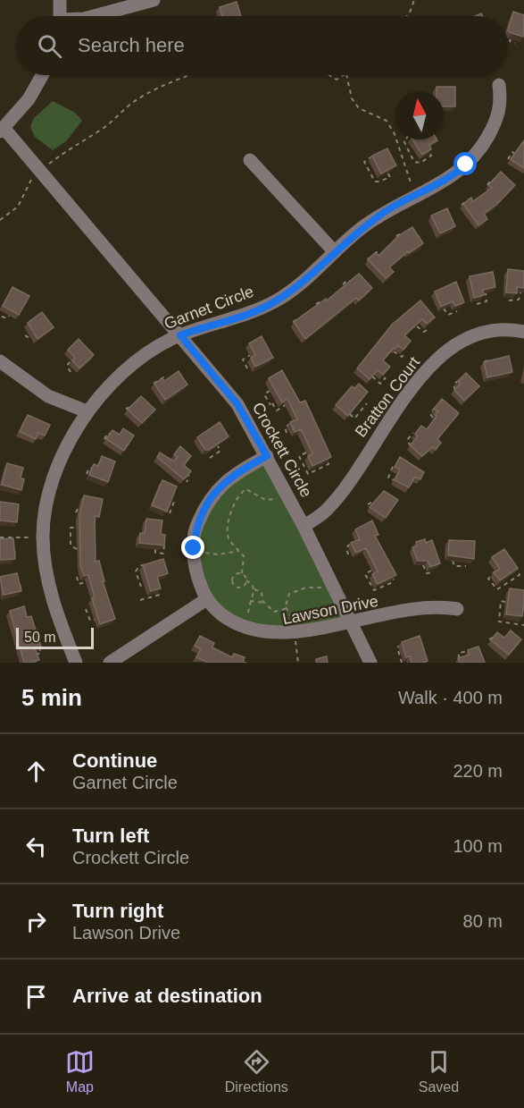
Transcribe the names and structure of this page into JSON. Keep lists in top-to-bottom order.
{
  "streets": {
    "street": [
      "Garnet Circle",
      "Bratton Court",
      "Crockett Circle",
      "Lawson Drive"
    ]
  },
  "crossings": [
    ["Garnet Circle", "Crockett Circle"],
    ["Bratton Court", "Crockett Circle"],
    ["Crockett Circle", "Lawson Drive"]
  ],
  "scale_bar": "50 m",
  "north": "top",
  "page": {
    "search": "Search here",
    "scale": "50 m",
    "heading": ["5 min", "Walk · 400 m"],
    "list": [
      ["Continue", "Garnet Circle", "220 m"],
      ["Turn left", "Crockett Circle", "100 m"],
      ["Turn right", "Lawson Drive", "80 m"],
      "Arrive at destination"
    ],
    "nav": ["Map", "Directions", "Saved"]
  }
}
